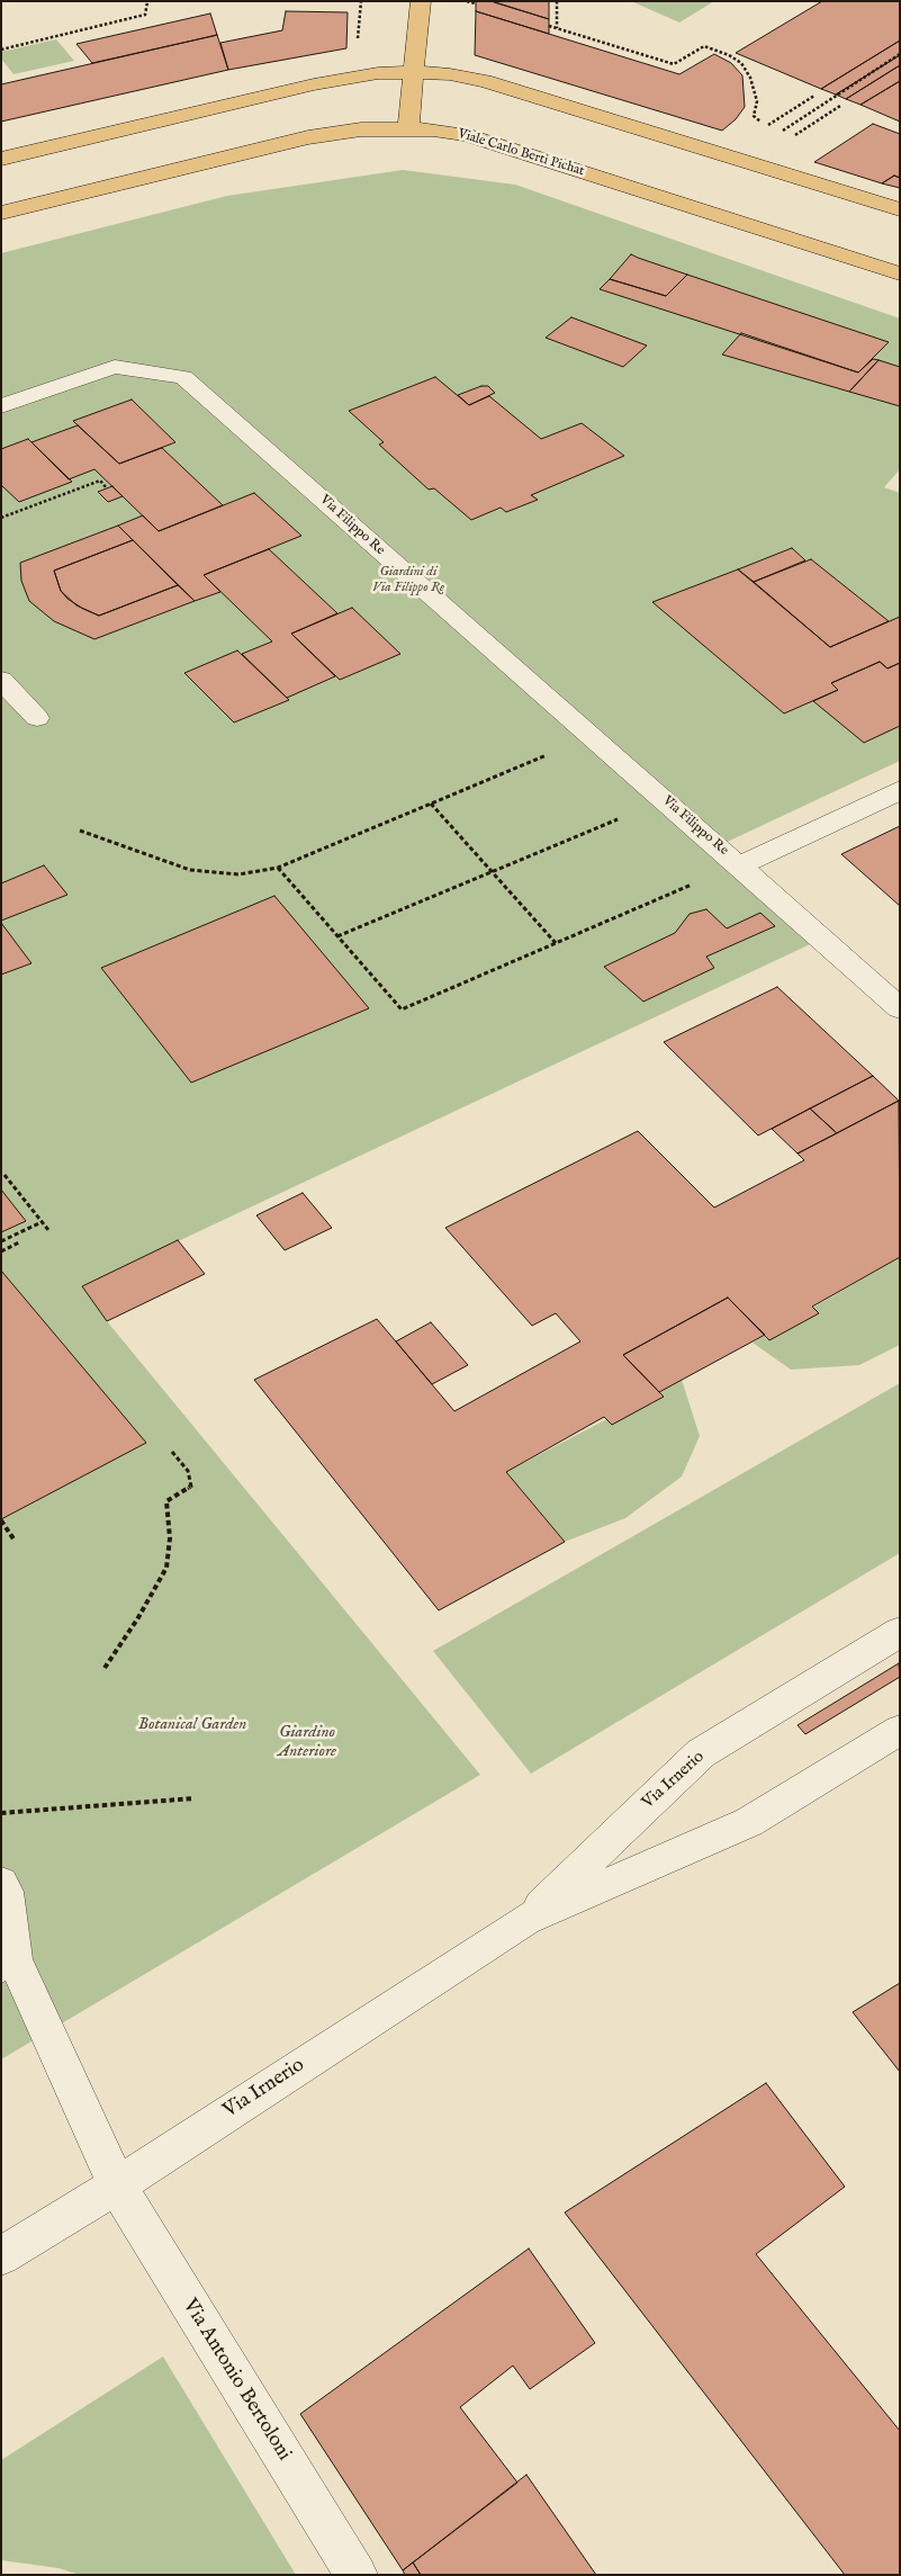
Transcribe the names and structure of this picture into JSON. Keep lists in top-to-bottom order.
{
  "streets": {
    "main road": ["Viale Carlo Berti Pichat"],
    "street": ["Via Filippo Re", "Via Irnerio", "Via Antonio Bertoloni"]
  },
  "crossings": [
    ["Via Irnerio", "Via Antonio Bertoloni"]
  ],
  "parks": ["Giardini di Via Filippo Re", "Botanical Garden", "Giardino Anteriore"]
}
